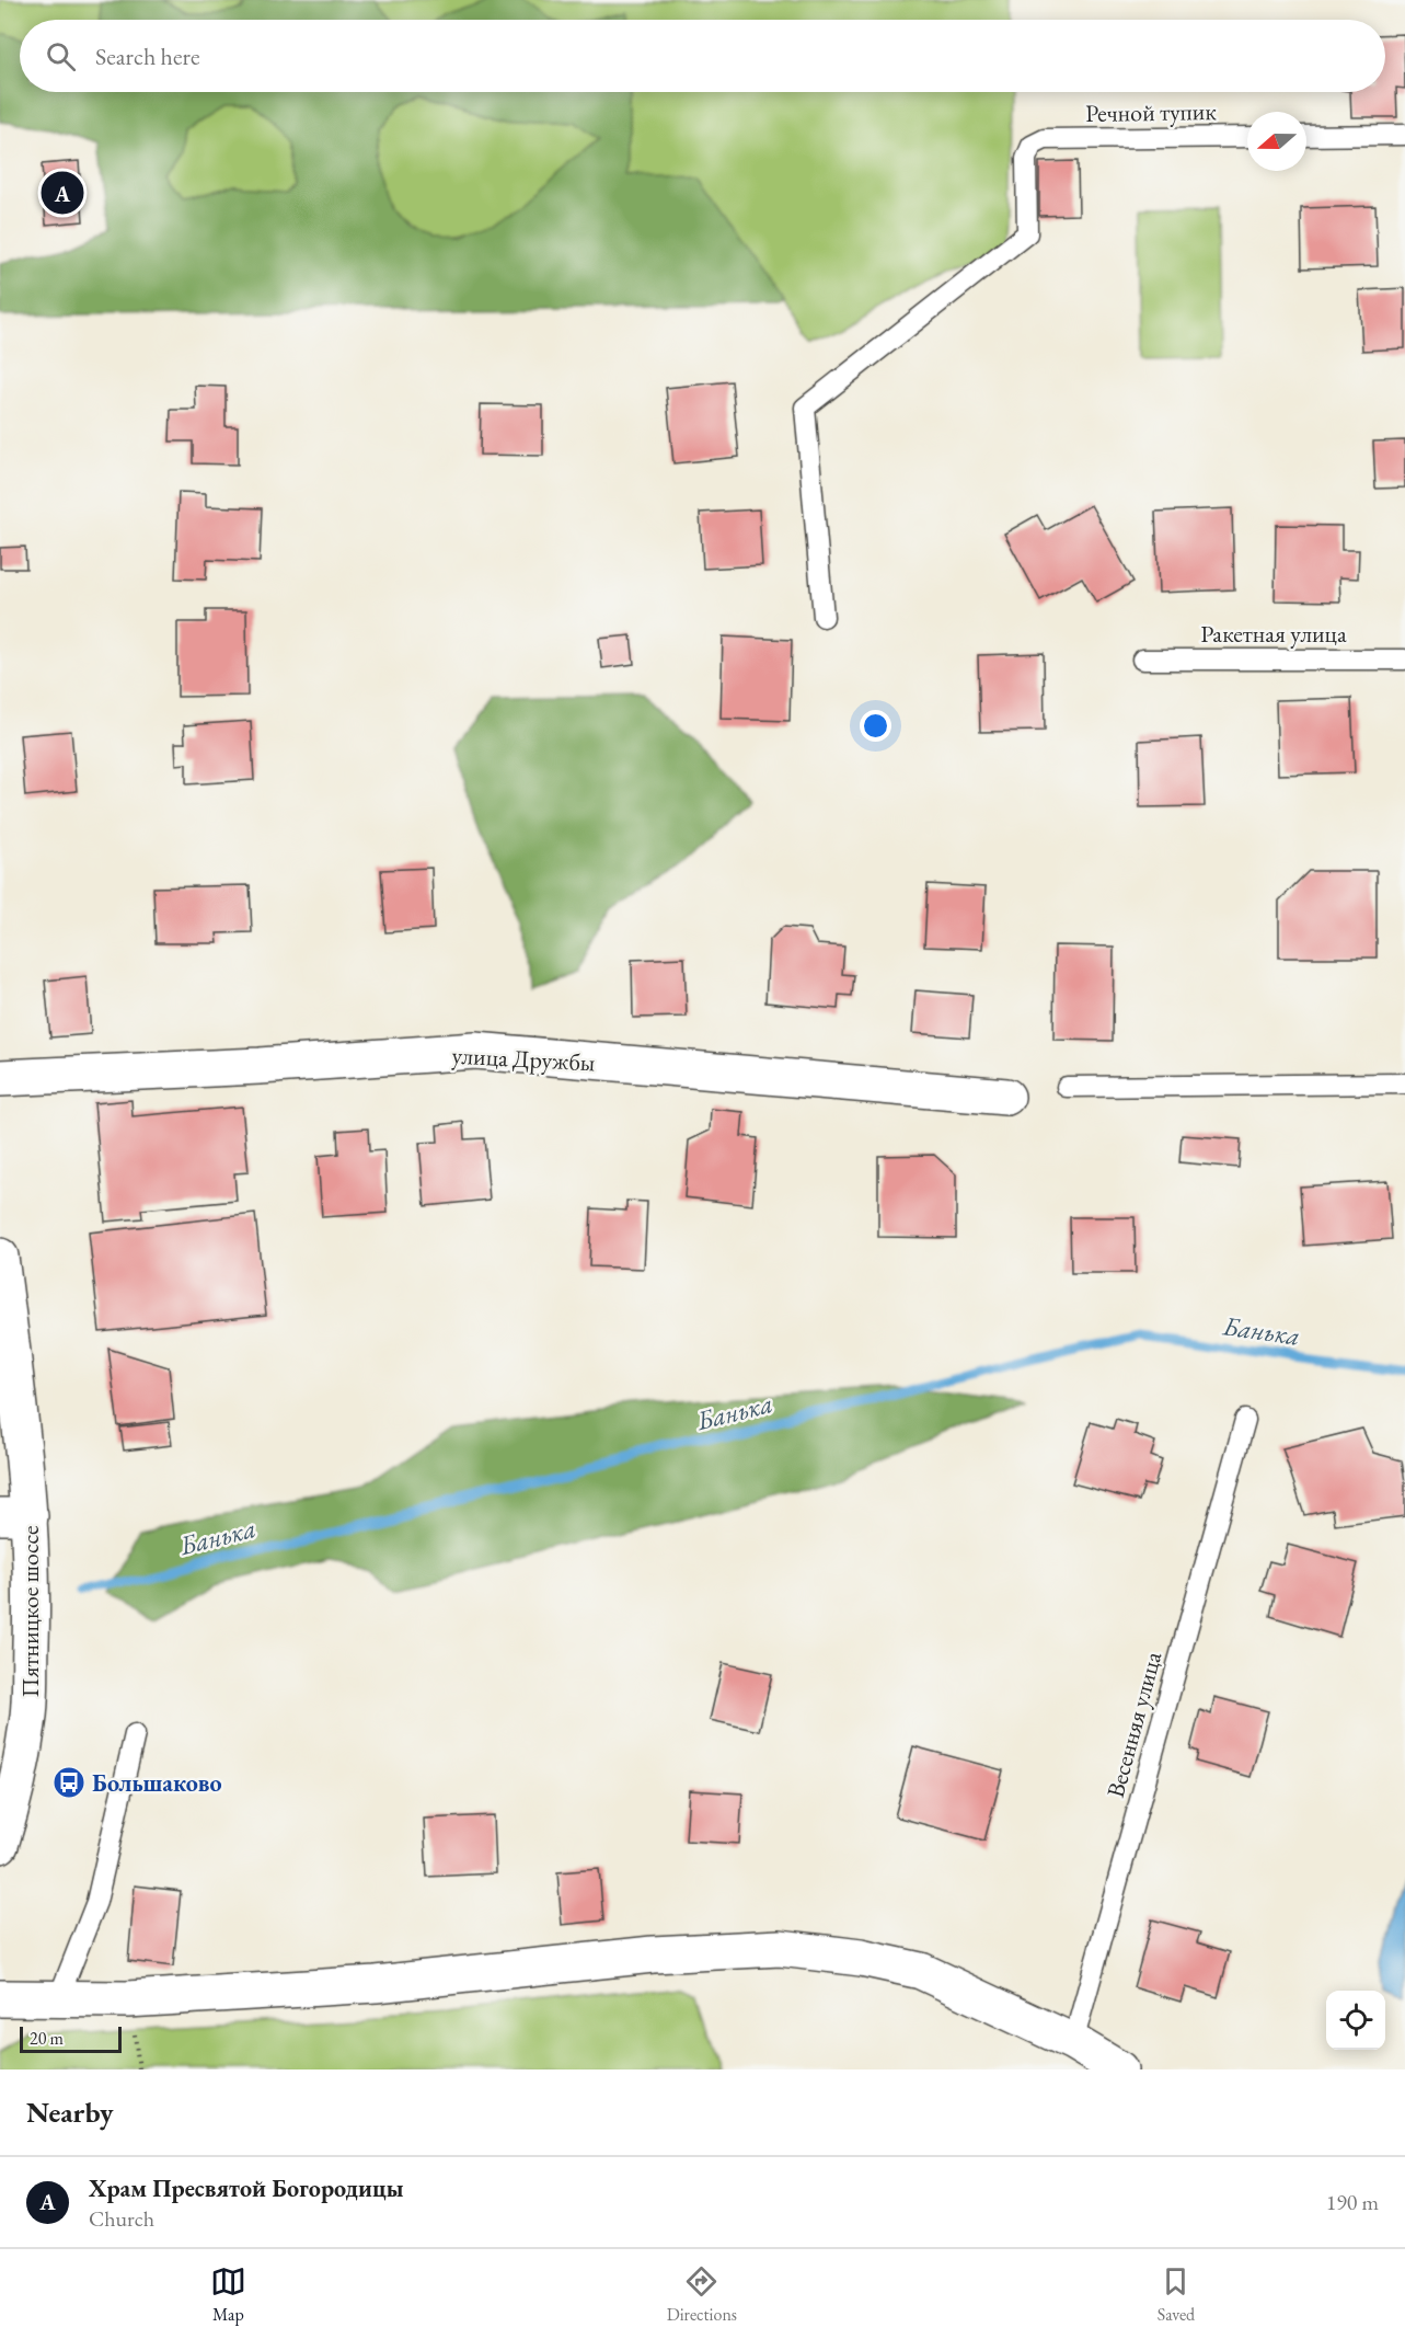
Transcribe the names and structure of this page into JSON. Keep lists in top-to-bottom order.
{
  "streets": {
    "street": ["улица Дружбы", "Пятницкое шоссе"],
    "lane": ["Речной тупик", "Ракетная улица", "Весенняя улица"]
  },
  "water": ["Банька"],
  "places": {
    "bus stop": ["Большаково"]
  },
  "scale_bar": "20 m",
  "north": "left",
  "page": {
    "search": "Search here",
    "pins": "A",
    "scale": "20 m",
    "heading": "Nearby",
    "list": [
      {
        "mark": "A",
        "name": "Храм Пресвятой Богородицы",
        "note": "Church",
        "value": "190 m"
      }
    ],
    "nav": ["Map", "Directions", "Saved"]
  }
}
